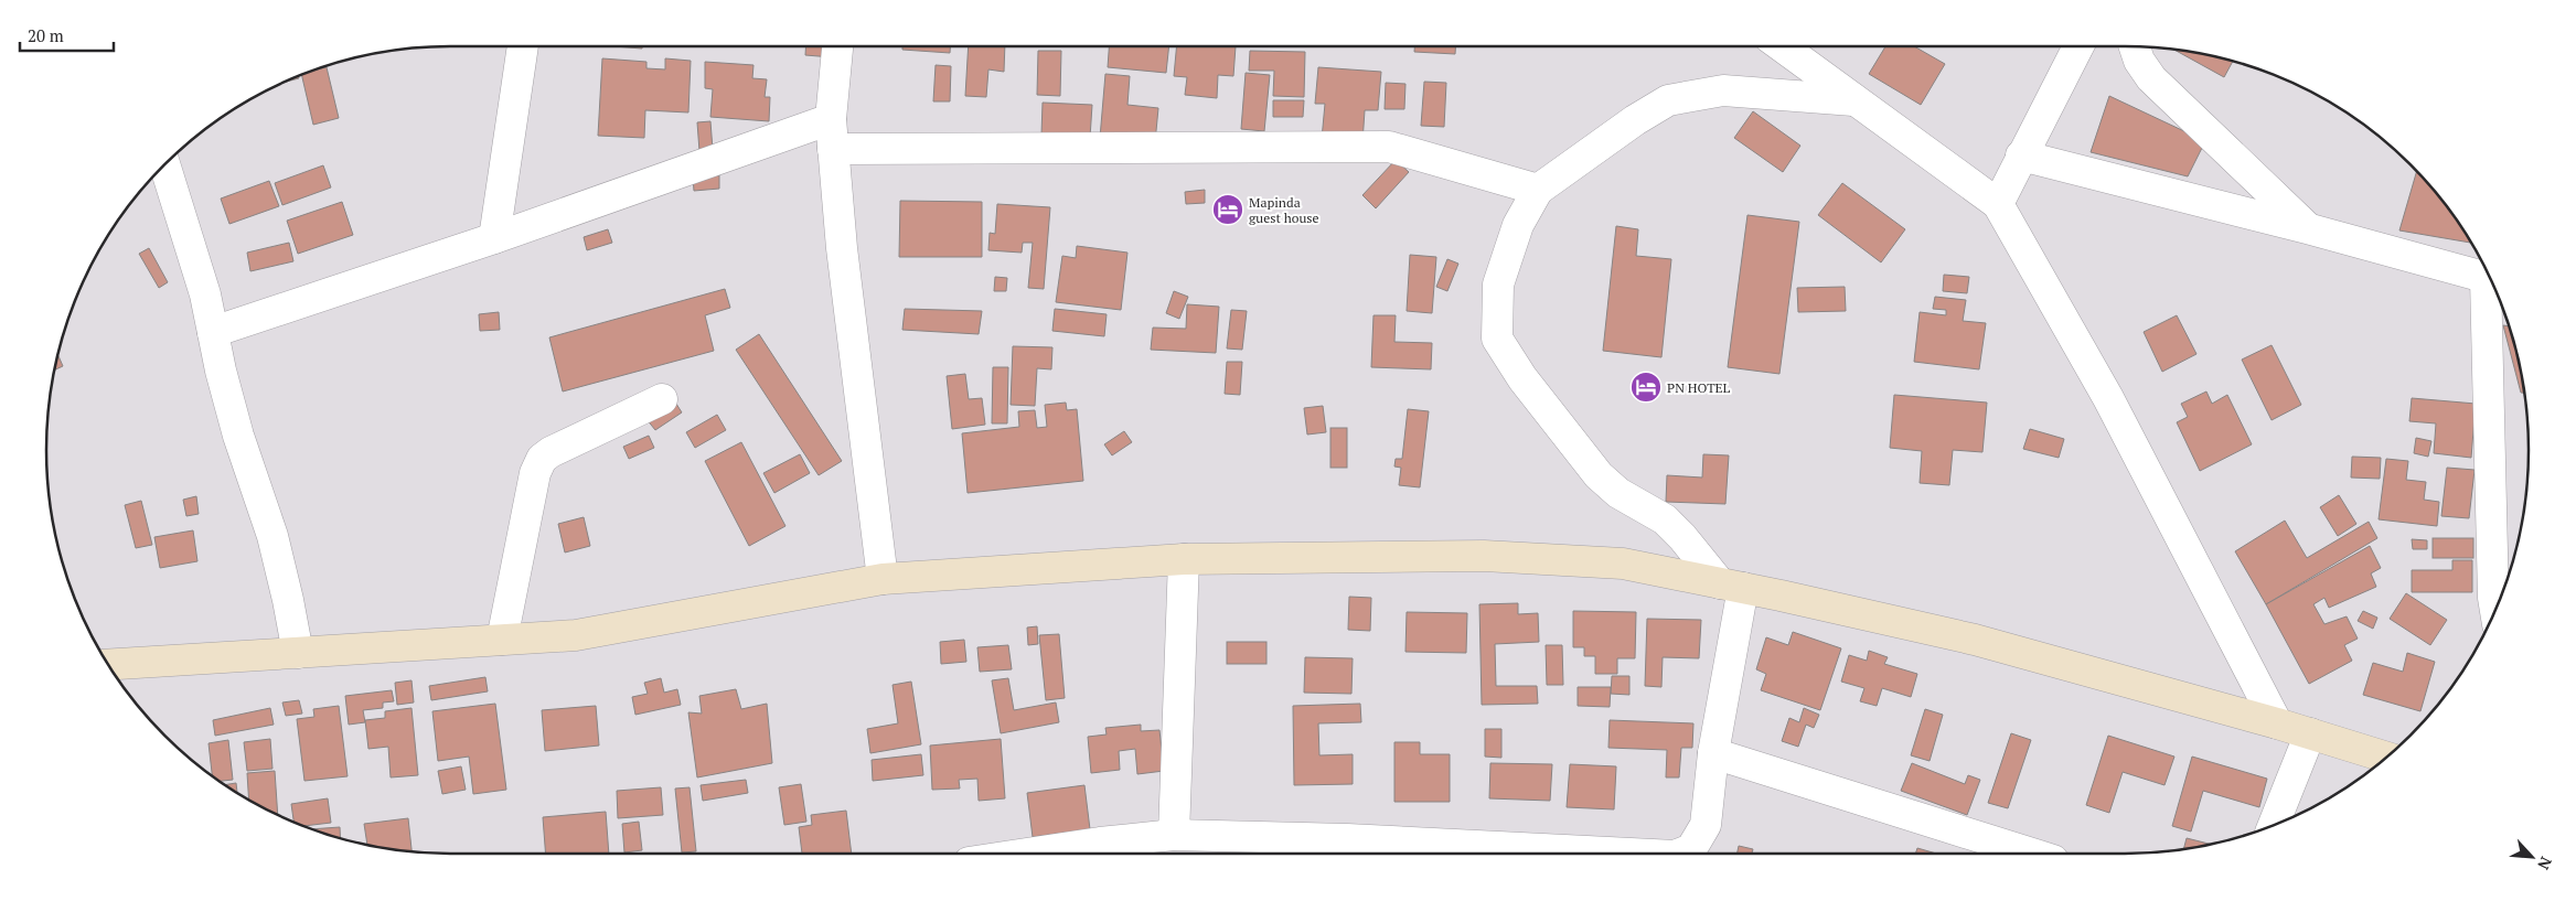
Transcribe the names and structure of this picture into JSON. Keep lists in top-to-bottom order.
{
  "places": {
    "hotel": ["Mapinda guest house", "PN HOTEL"]
  },
  "scale_bar": "20 m",
  "north": "bottom right"
}
